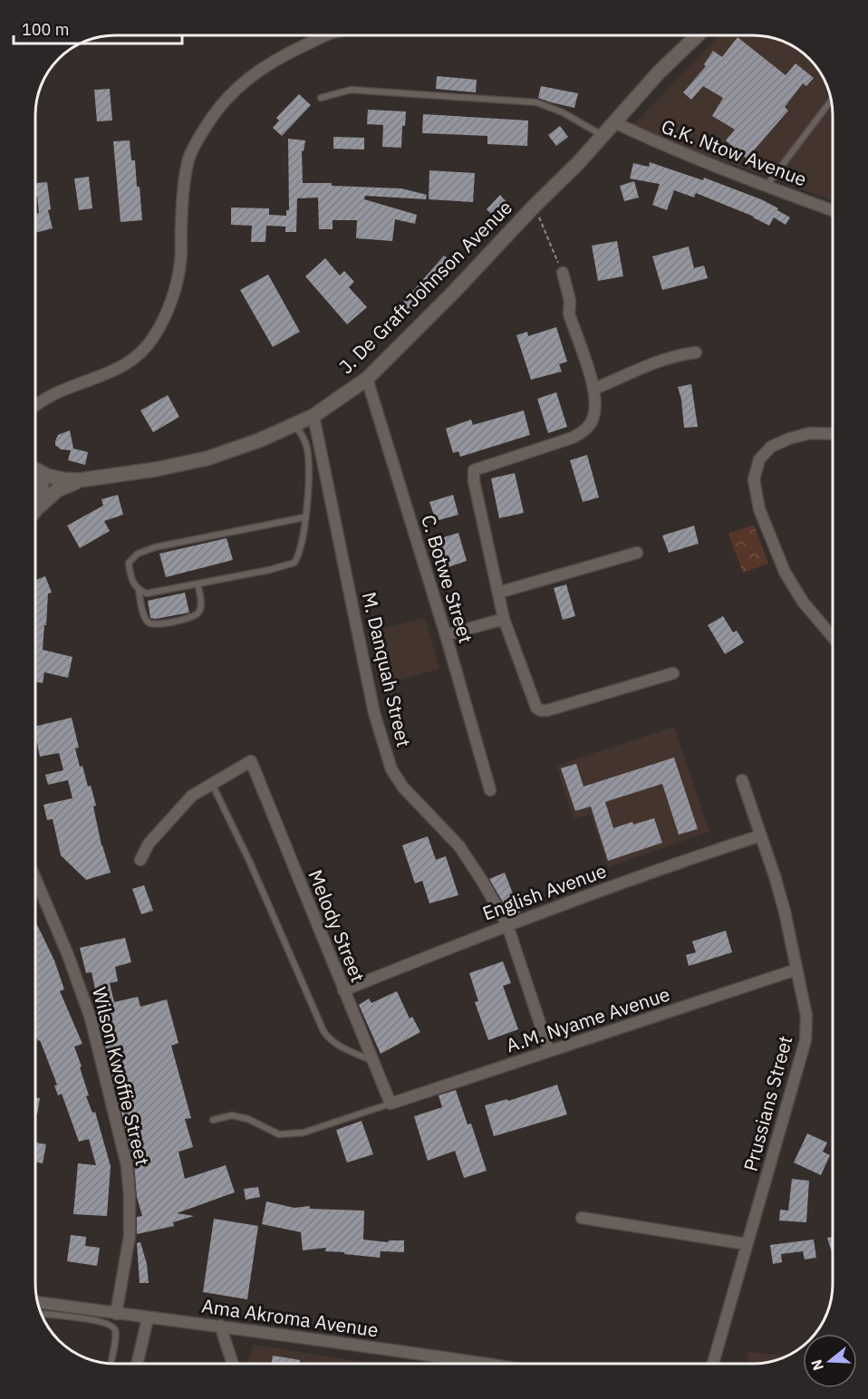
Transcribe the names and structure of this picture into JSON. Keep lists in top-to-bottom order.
{
  "streets": {
    "street": [
      "G.K. Ntow Avenue",
      "J. De Graft Johnson Avenue",
      "C. Botwe Street",
      "M. Danquah Street",
      "English Avenue",
      "Melody Street",
      "A.M. Nyame Avenue",
      "Wilson Kwoffie Street",
      "Prussians Street",
      "Ama Akroma Avenue"
    ]
  },
  "crossings": [
    ["G.K. Ntow Avenue", "J. De Graft Johnson Avenue"],
    ["J. De Graft Johnson Avenue", "C. Botwe Street"],
    ["J. De Graft Johnson Avenue", "M. Danquah Street"],
    ["M. Danquah Street", "English Avenue"],
    ["M. Danquah Street", "A.M. Nyame Avenue"],
    ["English Avenue", "Melody Street"],
    ["English Avenue", "Prussians Street"],
    ["Melody Street", "A.M. Nyame Avenue"],
    ["A.M. Nyame Avenue", "Prussians Street"],
    ["Wilson Kwoffie Street", "Ama Akroma Avenue"]
  ],
  "scale_bar": "100 m",
  "north": "left"
}
